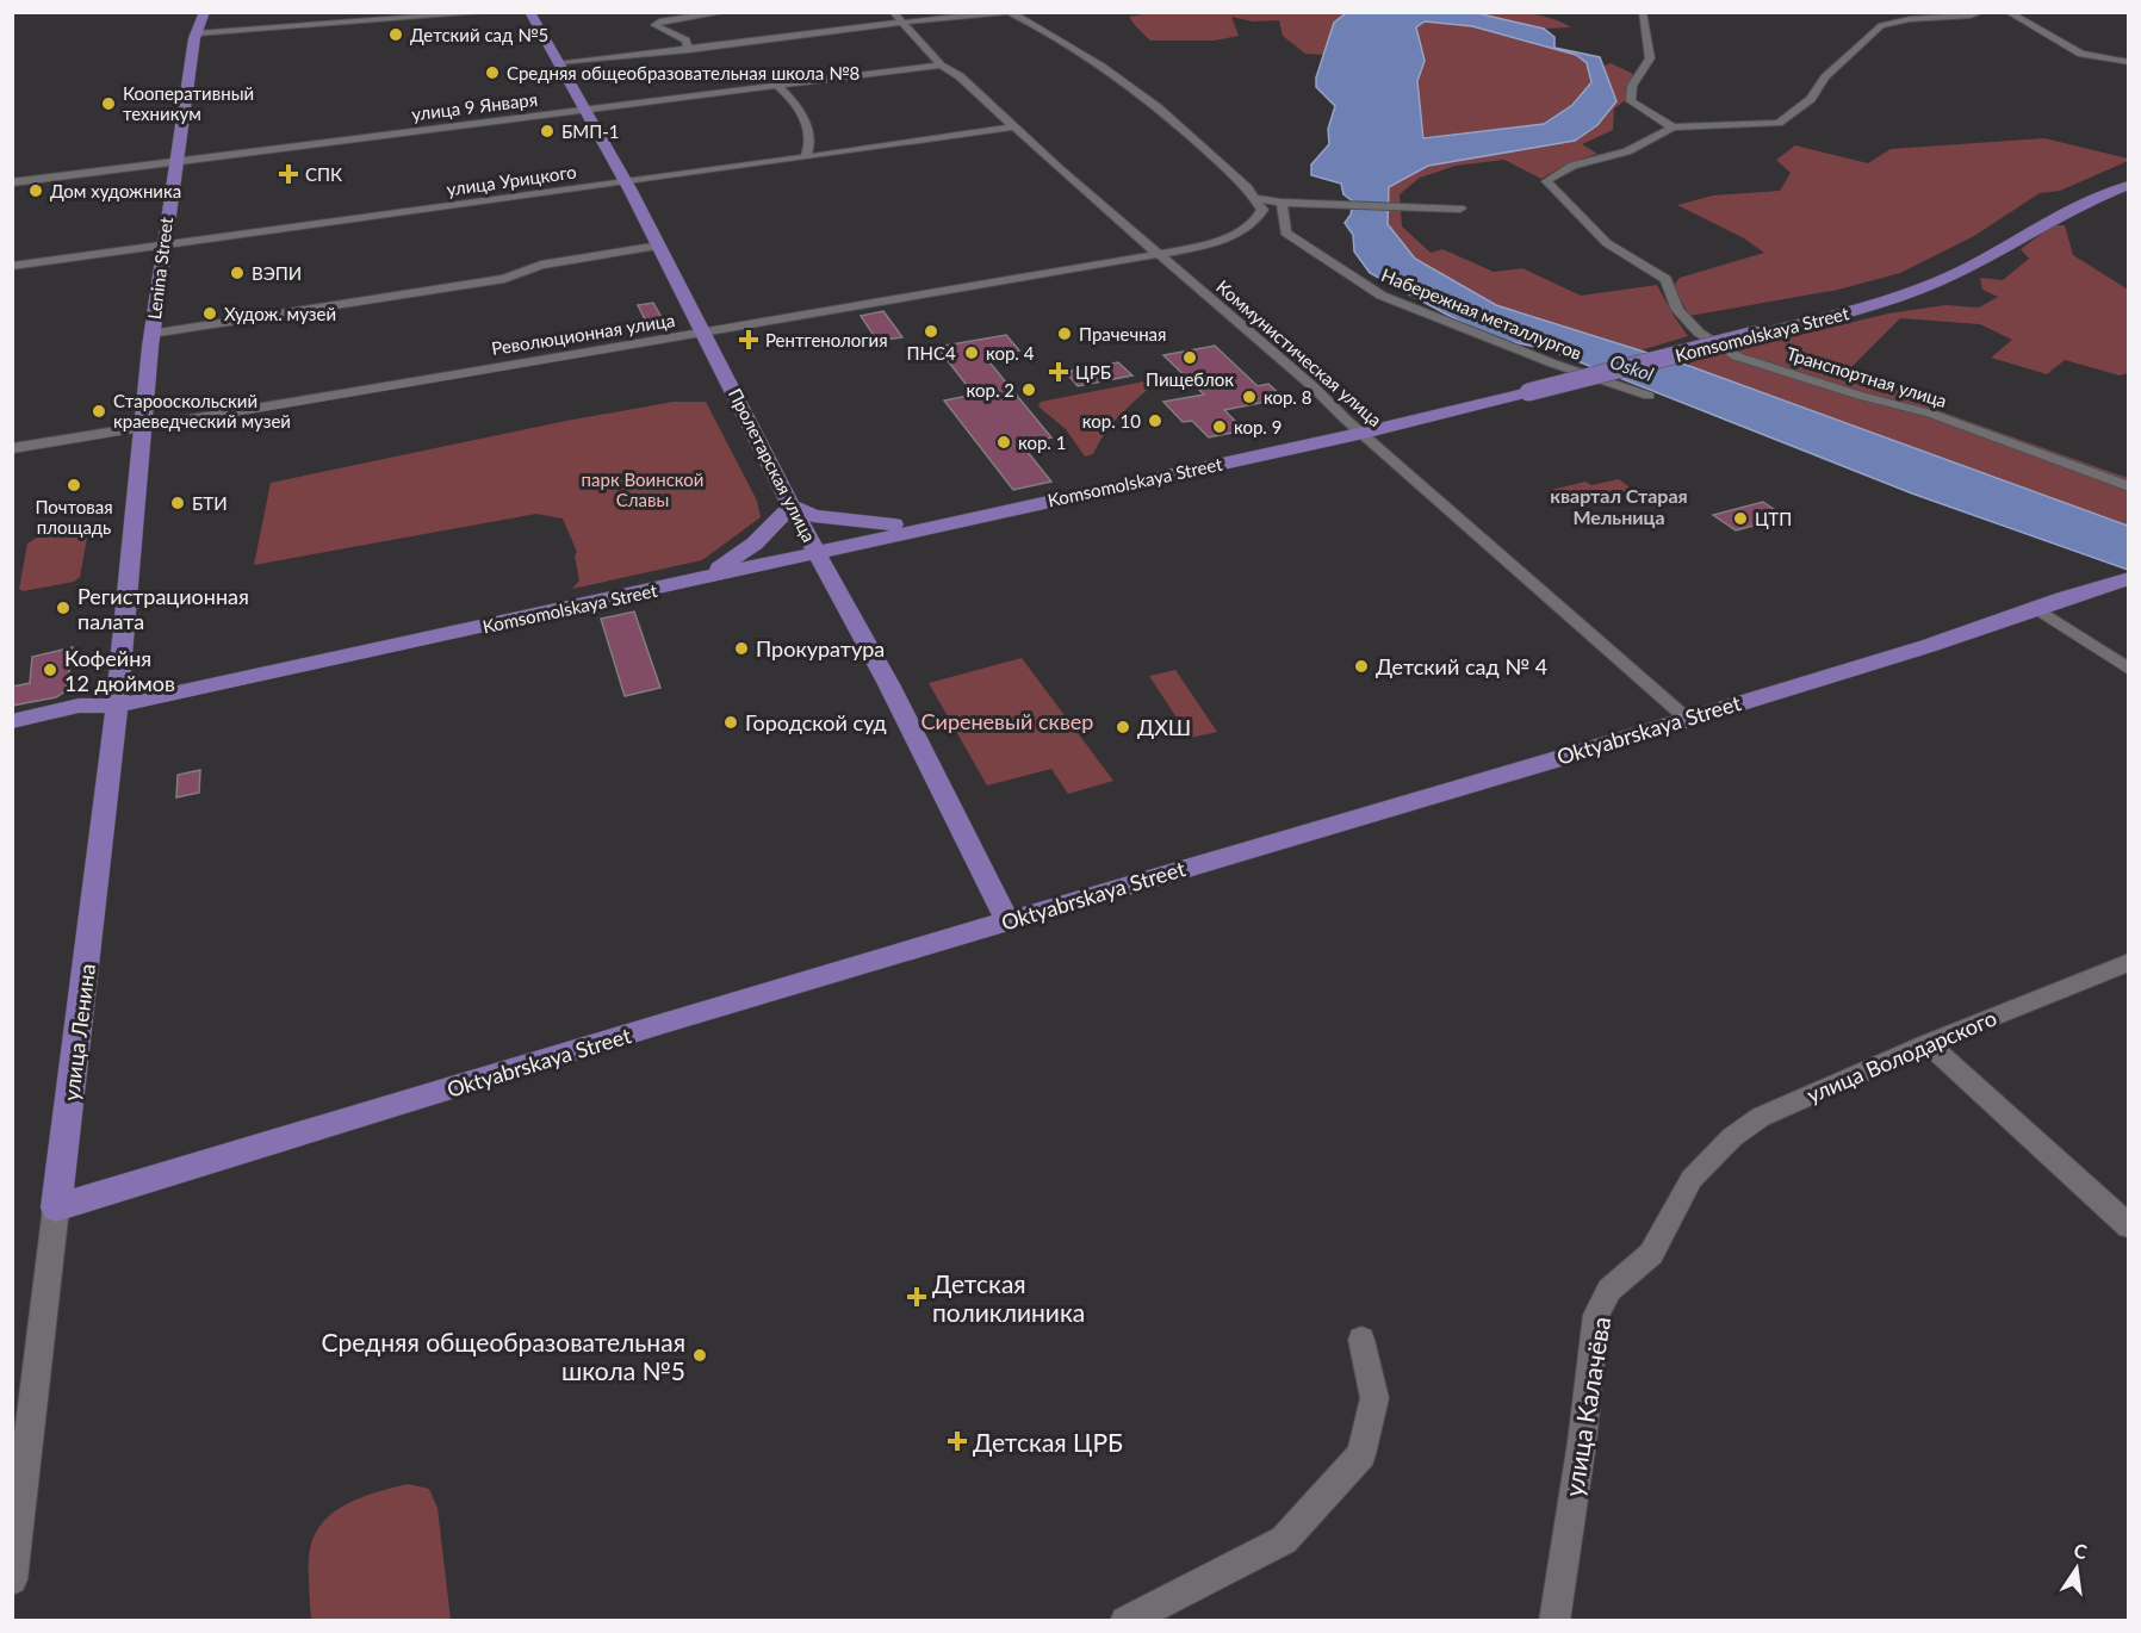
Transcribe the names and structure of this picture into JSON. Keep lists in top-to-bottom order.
{
  "streets": {
    "main road": [
      "Lenina Street",
      "Komsomolskaya Street",
      "Пролетарская улица",
      "Oktyabrskaya Street",
      "улица Ленина"
    ],
    "street": [
      "улица 9 Января",
      "улица Урицкого",
      "Набережная металлургов",
      "Революционная улица",
      "Коммунистическая улица",
      "Транспортная улица",
      "улица Володарского",
      "улица Калачёва"
    ]
  },
  "crossings": [
    ["улица 9 Января", "Lenina Street"],
    ["улица 9 Января", "Коммунистическая улица"],
    ["улица 9 Января", "Пролетарская улица"],
    ["улица Урицкого", "Lenina Street"],
    ["улица Урицкого", "Коммунистическая улица"],
    ["улица Урицкого", "Пролетарская улица"],
    ["Lenina Street", "Революционная улица"],
    ["Lenina Street", "улица Ленина"],
    ["Революционная улица", "Коммунистическая улица"],
    ["Революционная улица", "Пролетарская улица"],
    ["Революционная улица", "улица Ленина"],
    ["Komsomolskaya Street", "Коммунистическая улица"],
    ["Komsomolskaya Street", "Пролетарская улица"],
    ["Komsomolskaya Street", "улица Ленина"],
    ["Коммунистическая улица", "Oktyabrskaya Street"],
    ["Пролетарская улица", "Oktyabrskaya Street"],
    ["Oktyabrskaya Street", "улица Ленина"],
    ["улица Володарского", "улица Калачёва"]
  ],
  "districts": ["квартал Старая Мельница"],
  "water": ["Oskol"],
  "parks": ["парк Воинской Славы", "Сиреневый сквер"],
  "places": {
    "other": [
      "Детский сад №5",
      "Средняя общеобразовательная школа №8",
      "Кооперативный техникум",
      "БМП-1",
      "Дом художника",
      "ВЭПИ",
      "Худож. музей",
      "ПНС4",
      "Прачечная",
      "кор. 4",
      "Пищеблок",
      "кор. 2",
      "кор. 8",
      "Старооскольский краеведческий музей",
      "кор. 10",
      "кор. 9",
      "кор. 1",
      "Почтовая площадь",
      "БТИ",
      "ЦТП",
      "Регистрационная палата",
      "Прокуратура",
      "Детский сад № 4",
      "Кофейня 12 дюймов",
      "Городской суд",
      "ДХШ",
      "Средняя общеобразовательная школа №5"
    ],
    "health": [
      "СПК",
      "Рентгенология",
      "ЦРБ",
      "Детская поликлиника",
      "Детская ЦРБ"
    ]
  },
  "north": "top"
}
